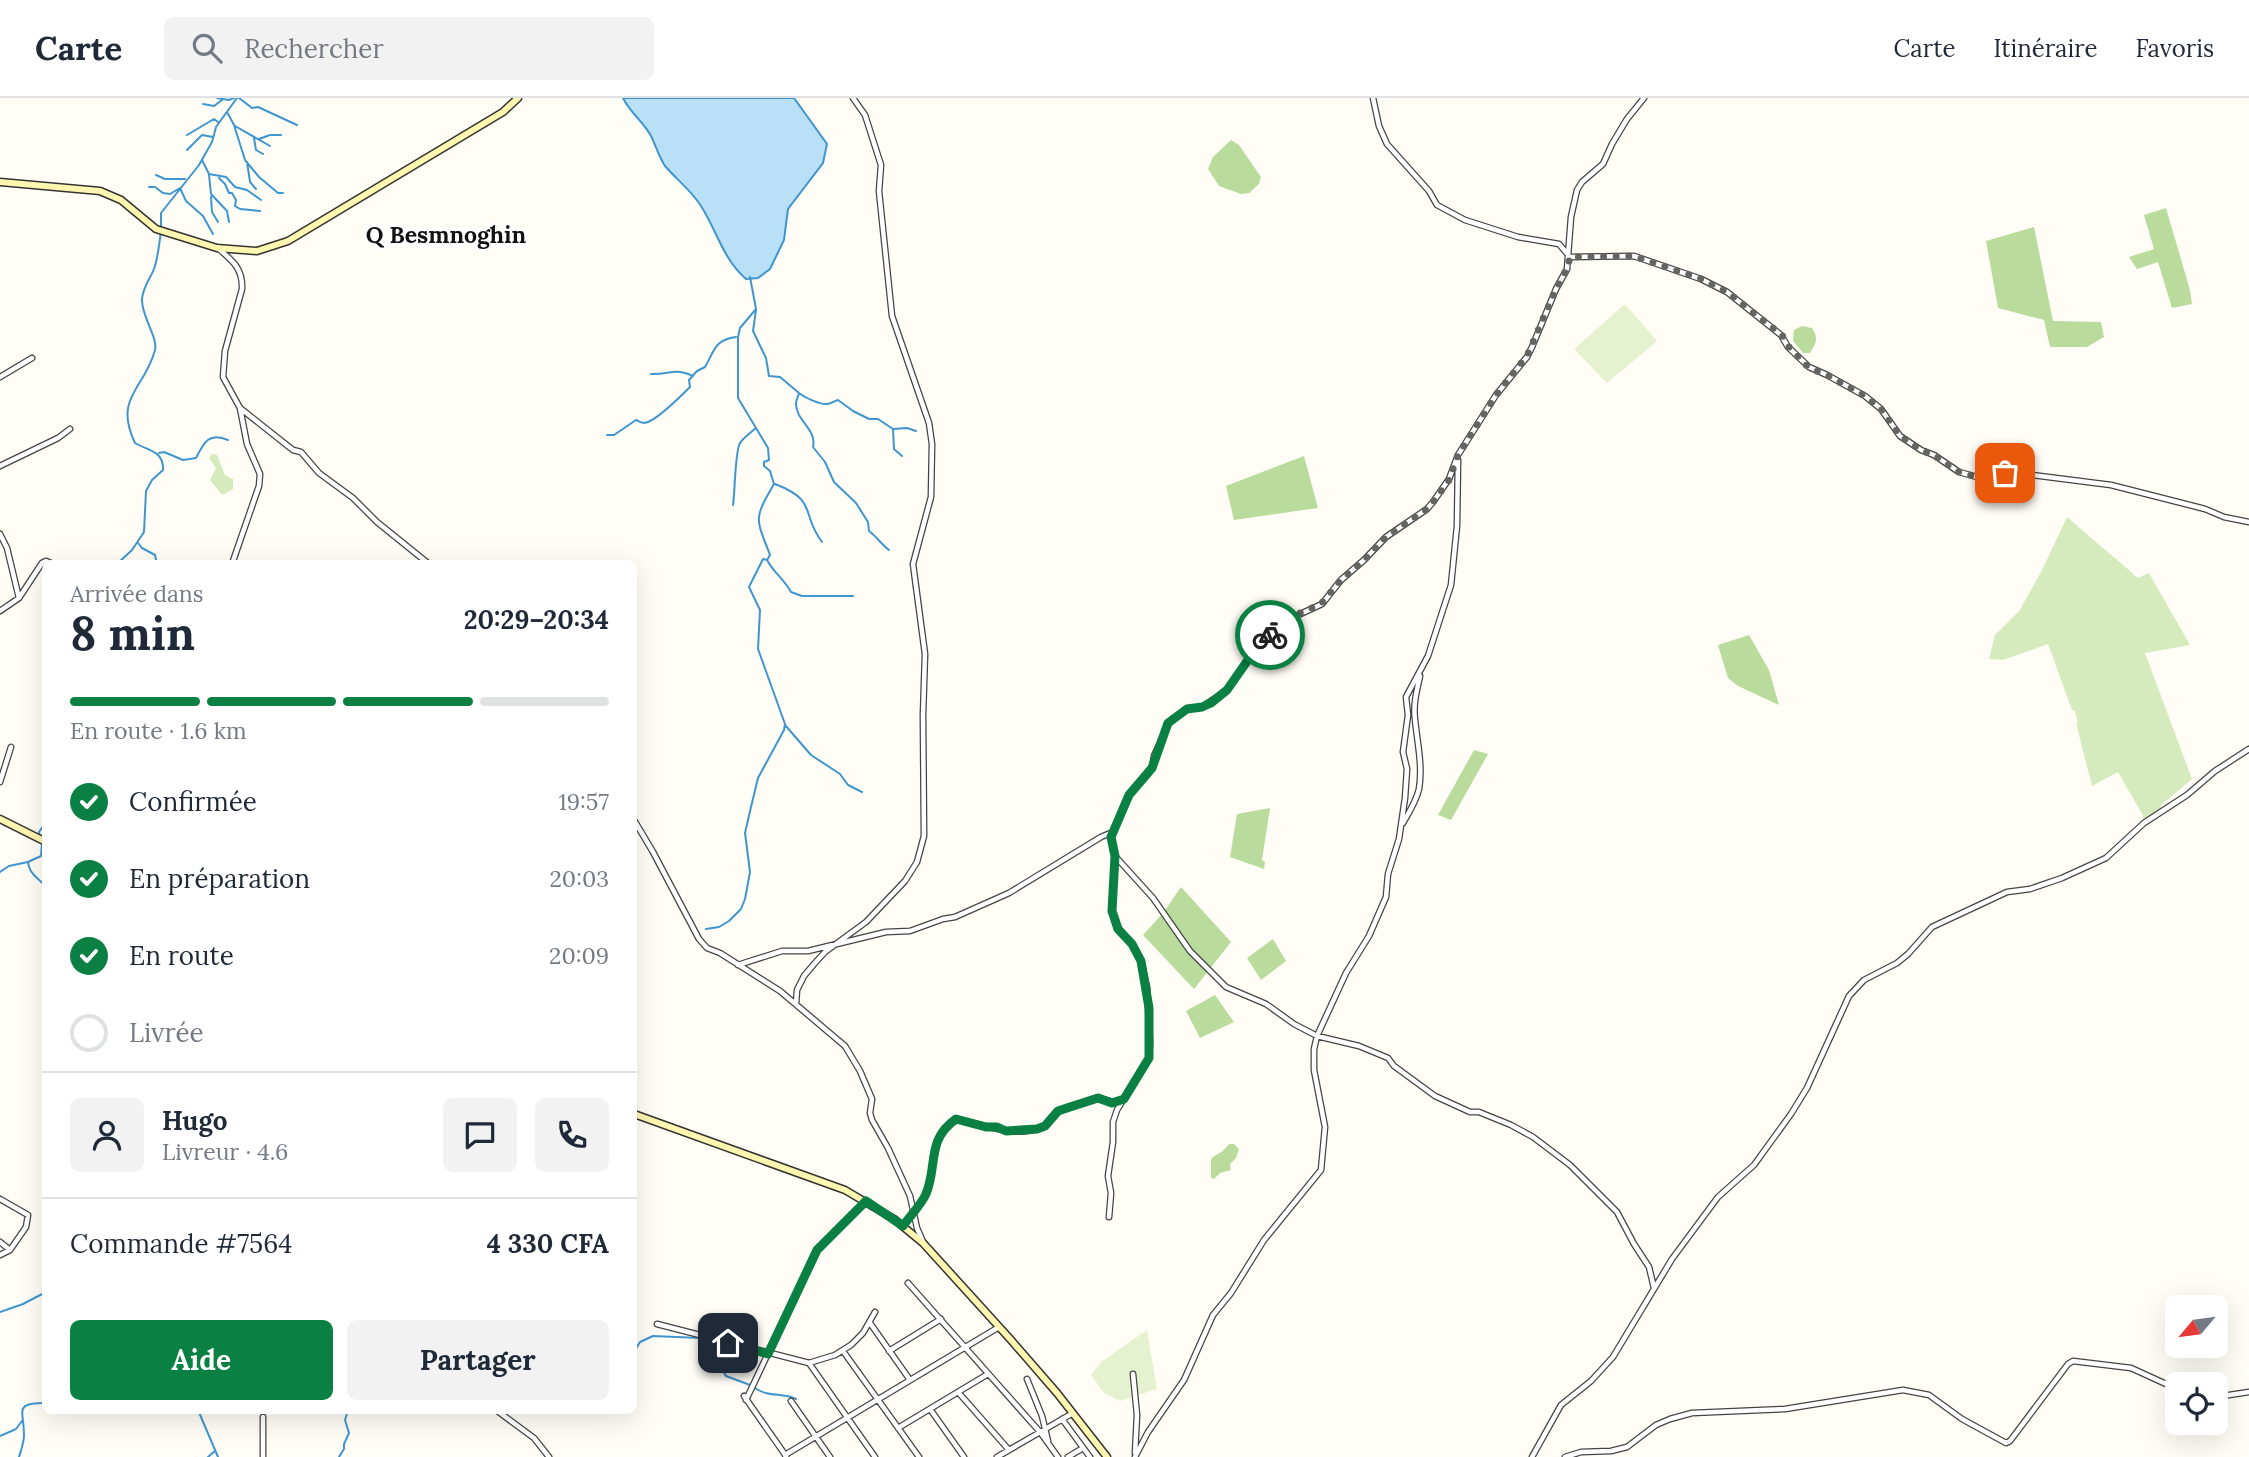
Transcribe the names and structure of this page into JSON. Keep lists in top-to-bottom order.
{
  "districts": ["Q Besmnoghin"],
  "north": "bottom left",
  "page": {
    "header": "Carte",
    "search": "Rechercher",
    "nav": ["Carte", "Itinéraire", "Favoris"],
    "heading": ["8 min", "Arrivée dans", "20:29–20:34"],
    "panel": [
      "Hugo",
      "Livreur · 4.6",
      "Commande #7564",
      "4 330 CFA"
    ],
    "bar": "En route · 1.6 km",
    "list": [
      ["Confirmée", "19:57"],
      ["En préparation", "20:03"],
      ["En route", "20:09"],
      "Livrée"
    ],
    "buttons": ["Aide", "Partager"]
  }
}
